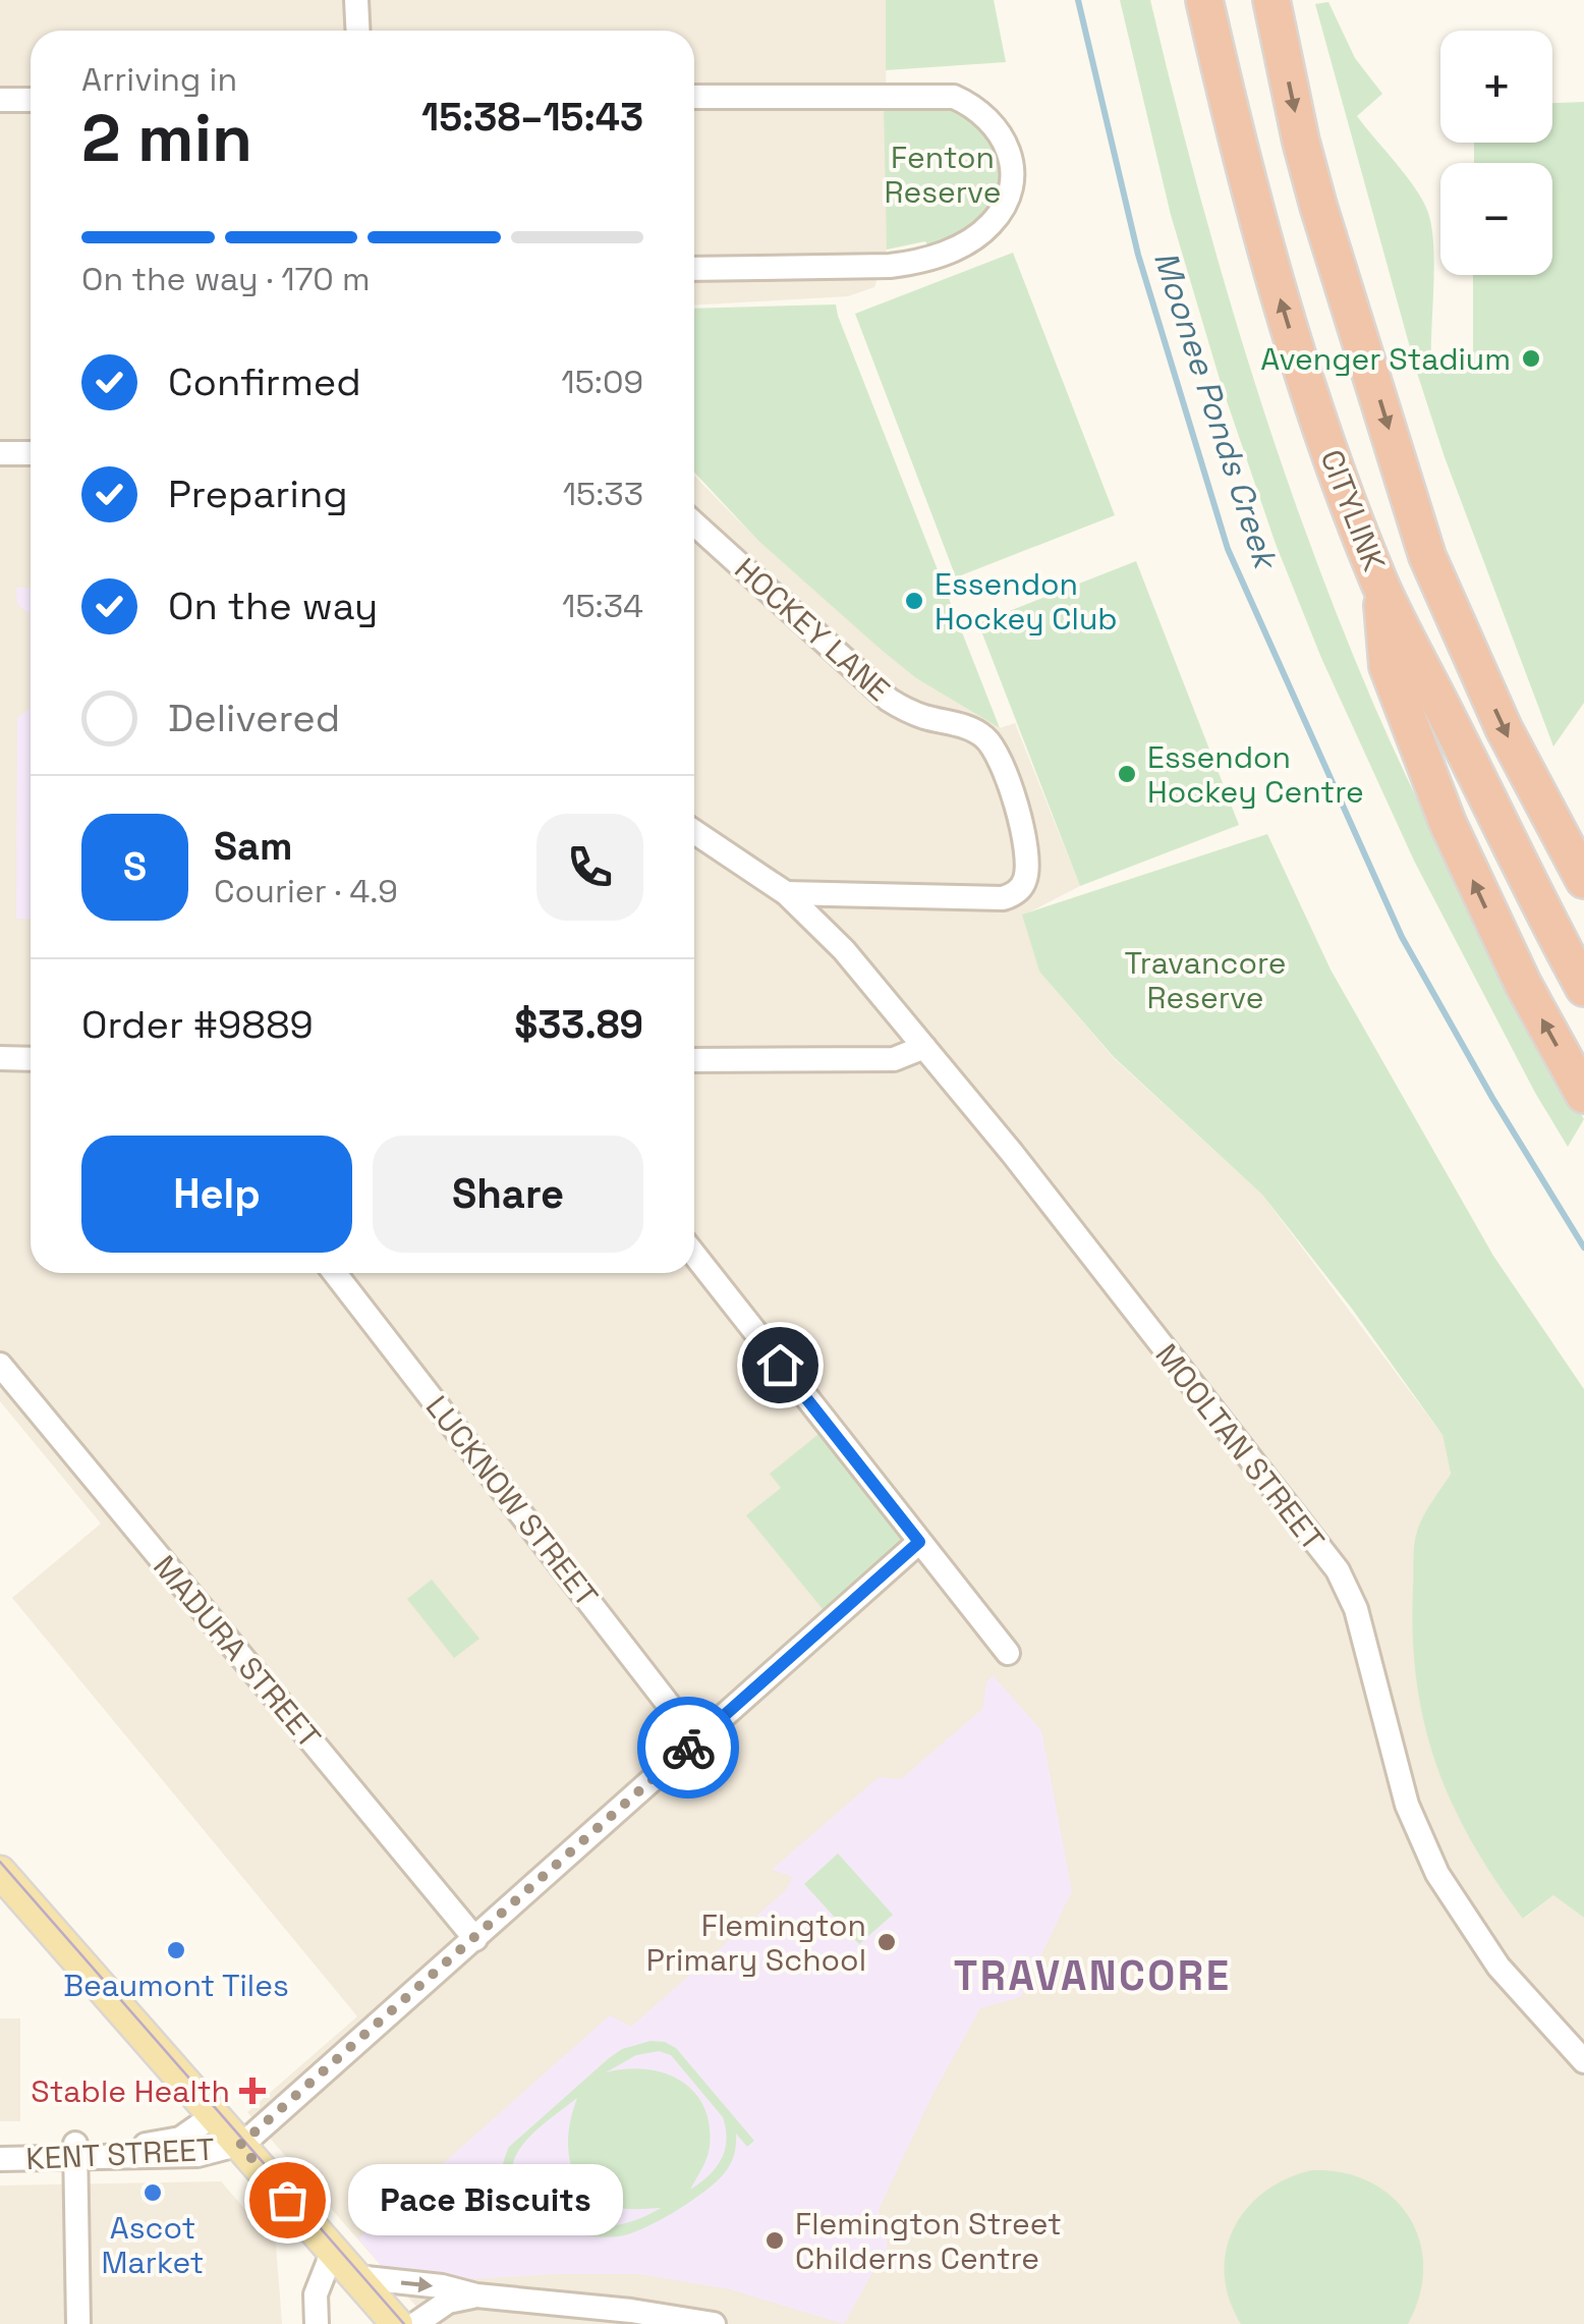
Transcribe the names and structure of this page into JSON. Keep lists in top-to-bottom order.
{
  "streets": {
    "highway": ["CITYLINK"],
    "street": [
      "HOCKEY LANE",
      "MOOLTAN STREET",
      "LUCKNOW STREET",
      "MADURA STREET",
      "KENT STREET"
    ]
  },
  "crossings": [
    ["HOCKEY LANE", "MOOLTAN STREET"]
  ],
  "districts": ["TRAVANCORE"],
  "water": ["Moonee Ponds Creek"],
  "parks": ["Fenton Reserve", "Travancore Reserve"],
  "places": {
    "other": [
      "Avenger Stadium",
      "Essendon Hockey Club",
      "Essendon Hockey Centre",
      "Flemington Primary School",
      "Beaumont Tiles",
      "Ascot Market",
      "Pace Biscuits",
      "Flemington Street Childerns Centre"
    ],
    "health": ["Stable Health"]
  },
  "page": {
    "map_buttons": ["+", "−"],
    "heading": ["2 min", "Arriving in", "15:38–15:43"],
    "panel": [
      "Sam",
      "Courier · 4.9",
      "Order #9889",
      "$33.89"
    ],
    "bar": "On the way · 170 m",
    "list": [
      ["Confirmed", "15:09"],
      ["Preparing", "15:33"],
      ["On the way", "15:34"],
      "Delivered"
    ],
    "round": "S",
    "buttons": ["Help", "Share"],
    "bubble": "Pace Biscuits"
  }
}
